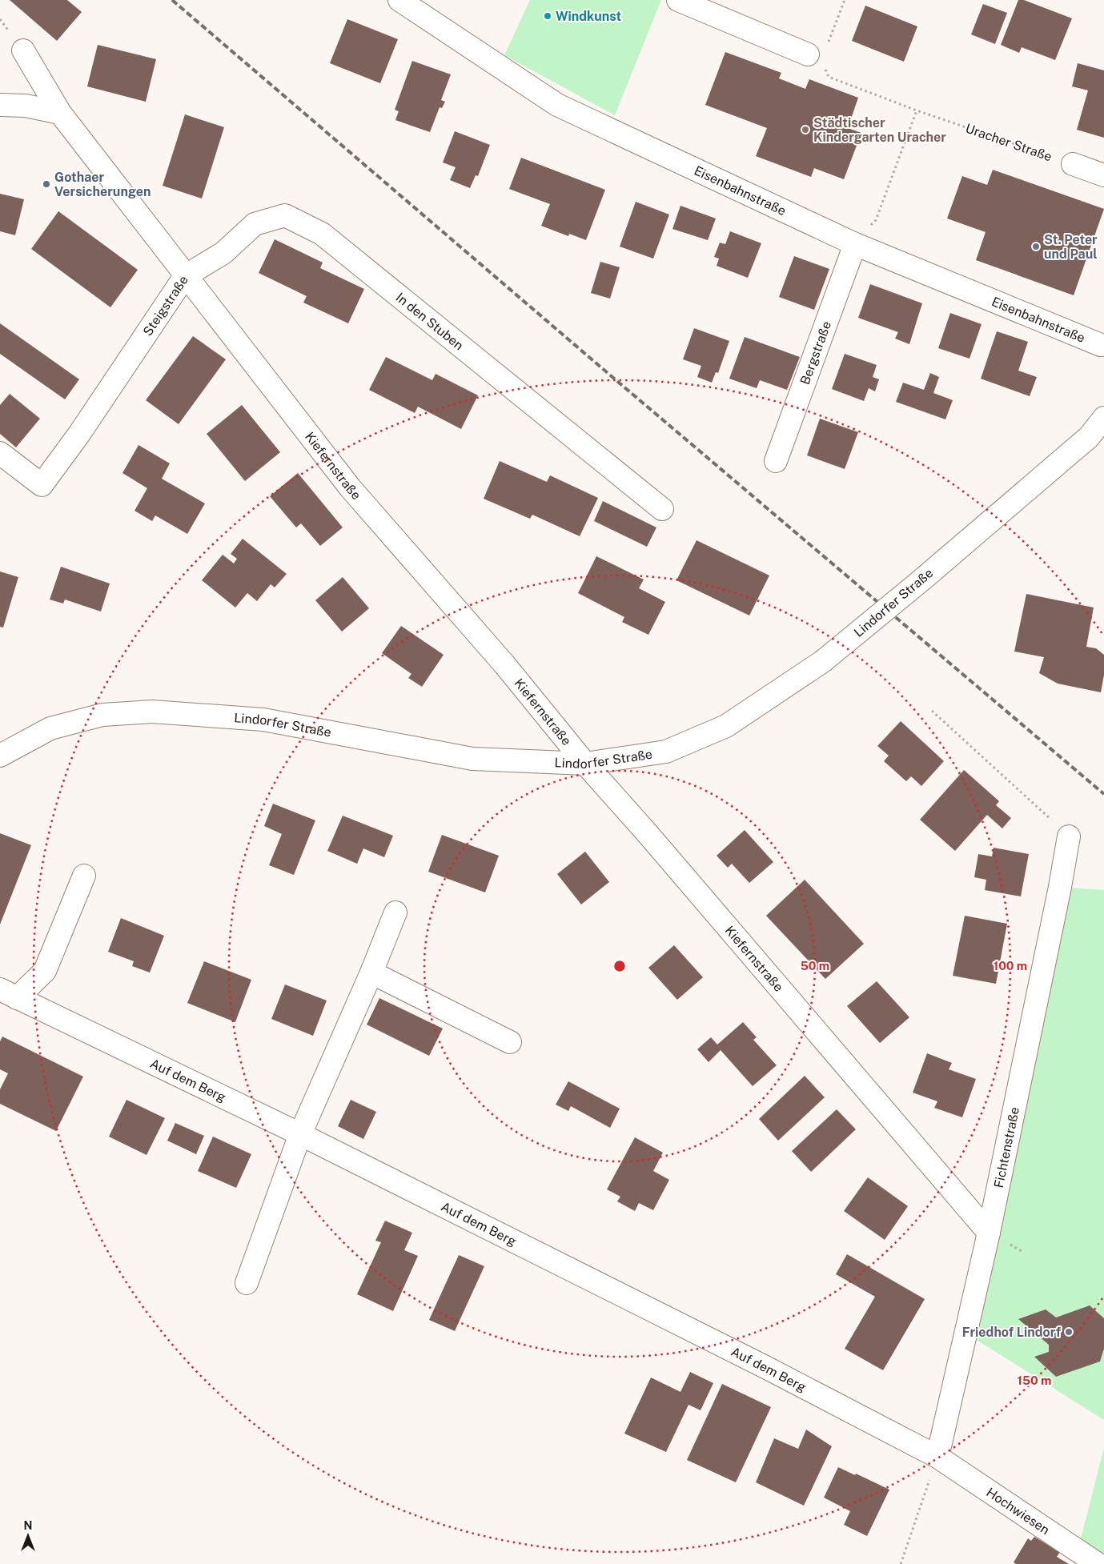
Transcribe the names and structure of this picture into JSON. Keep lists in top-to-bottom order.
{
  "streets": {
    "street": [
      "Eisenbahnstraße",
      "Steigstraße",
      "In den Stuben",
      "Bergstraße",
      "Kiefernstraße",
      "Lindorfer Straße",
      "Auf dem Berg",
      "Fichtenstraße",
      "Hochwiesen"
    ],
    "path": ["Uracher Straße"]
  },
  "crossings": [
    ["Eisenbahnstraße", "Bergstraße"],
    ["Steigstraße", "In den Stuben"],
    ["Steigstraße", "Kiefernstraße"],
    ["In den Stuben", "Kiefernstraße"],
    ["Kiefernstraße", "Lindorfer Straße"],
    ["Kiefernstraße", "Fichtenstraße"],
    ["Auf dem Berg", "Fichtenstraße"],
    ["Auf dem Berg", "Hochwiesen"],
    ["Fichtenstraße", "Hochwiesen"]
  ],
  "places": [
    "Windkunst",
    "Städtischer Kindergarten Uracher",
    "Gothaer Versicherungen",
    "St. Peter und Paul",
    "Friedhof Lindorf"
  ],
  "north": "top",
  "rings": ["50 m", "100 m", "150 m"]
}
